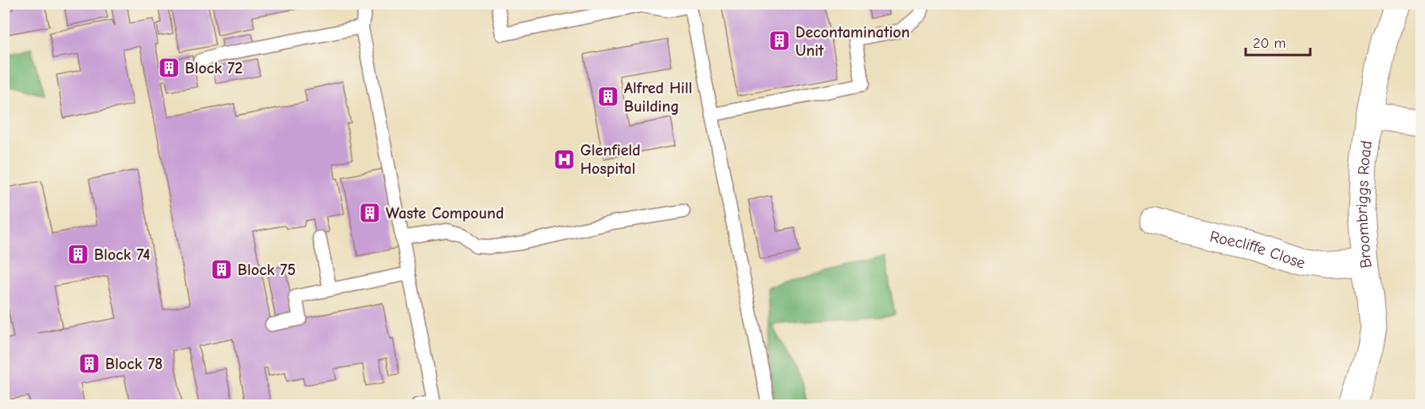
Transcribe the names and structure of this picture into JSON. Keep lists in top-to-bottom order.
{
  "streets": {
    "street": ["Broombriggs Road", "Roecliffe Close"]
  },
  "crossings": [
    ["Broombriggs Road", "Roecliffe Close"]
  ],
  "places": {
    "building": [
      "Decontamination Unit",
      "Block 72",
      "Alfred Hill Building",
      "Waste Compound",
      "Block 74",
      "Block 75",
      "Block 78"
    ],
    "hospital": ["Glenfield Hospital"]
  },
  "scale_bar": "20 m"
}
